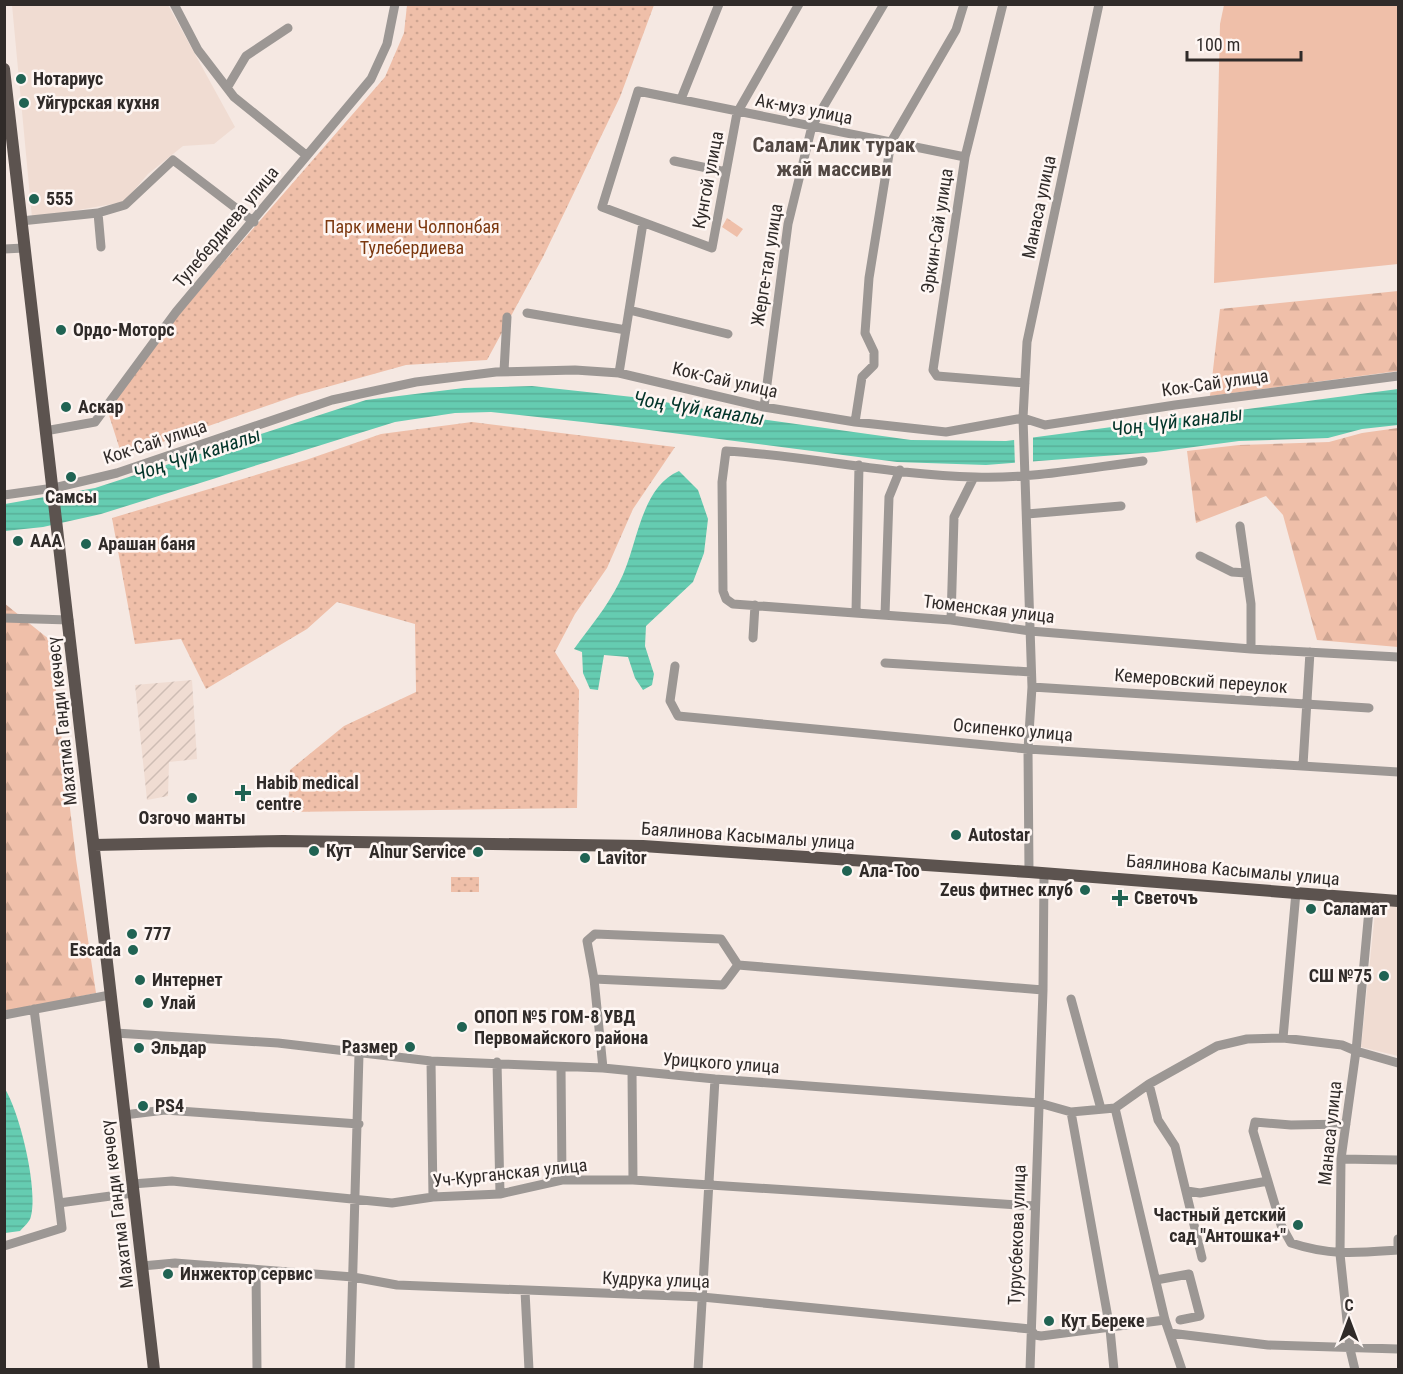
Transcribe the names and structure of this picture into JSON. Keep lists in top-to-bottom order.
{
  "streets": {
    "main road": ["Махатма Ганди көчөсү", "Баялинова Касымалы улица"],
    "street": [
      "Ак-муз улица",
      "Кунгой улица",
      "Манаса улица",
      "Тулебердиева улица",
      "Эркин-Сай улица",
      "Жерге-тал улица",
      "Кок-Сай улица",
      "Тюменская улица",
      "Кемеровский переулок",
      "Осипенко улица",
      "Урицкого улица",
      "Уч-Курганская улица",
      "Турусбекова улица",
      "Кудрука улица"
    ]
  },
  "crossings": [
    ["Ак-муз улица", "Кунгой улица"],
    ["Ак-муз улица", "Эркин-Сай улица"],
    ["Ак-муз улица", "Жерге-тал улица"],
    ["Манаса улица", "Эркин-Сай улица"],
    ["Манаса улица", "Кок-Сай улица"],
    ["Манаса улица", "Баялинова Касымалы улица"],
    ["Тулебердиева улица", "Махатма Ганди көчөсү"],
    ["Жерге-тал улица", "Кок-Сай улица"],
    ["Кок-Сай улица", "Махатма Ганди көчөсү"],
    ["Махатма Ганди көчөсү", "Баялинова Касымалы улица"],
    ["Махатма Ганди көчөсү", "Урицкого улица"],
    ["Махатма Ганди көчөсү", "Уч-Курганская улица"],
    ["Махатма Ганди көчөсү", "Кудрука улица"],
    ["Урицкого улица", "Турусбекова улица"],
    ["Уч-Курганская улица", "Турусбекова улица"],
    ["Турусбекова улица", "Кудрука улица"]
  ],
  "districts": ["Салам-Алик турак жай массиви"],
  "water": ["Чоң Чүй каналы"],
  "parks": ["Парк имени Чолпонбая Тулебердиева"],
  "places": {
    "other": [
      "Нотариус",
      "Уйгурская кухня",
      "555",
      "Ордо-Моторс",
      "Аскар",
      "Самсы",
      "ААА",
      "Арашан баня",
      "Озгочо манты",
      "Autostar",
      "Кут",
      "Alnur Service",
      "Lavitor",
      "Ала-Тоо",
      "Zeus фитнес клуб",
      "Саламат",
      "777",
      "Escada",
      "СШ №75",
      "Интернет",
      "Улай",
      "ОПОП №5 ГОМ-8 УВД Первомайского района",
      "Размер",
      "Эльдар",
      "PS4",
      "Частный детский сад \"Антошка+\"",
      "Инжектор сервис",
      "Кут Береке"
    ],
    "health": ["Habib medical centre", "Светочъ"]
  },
  "scale_bar": "100 m",
  "north": "top"
}
